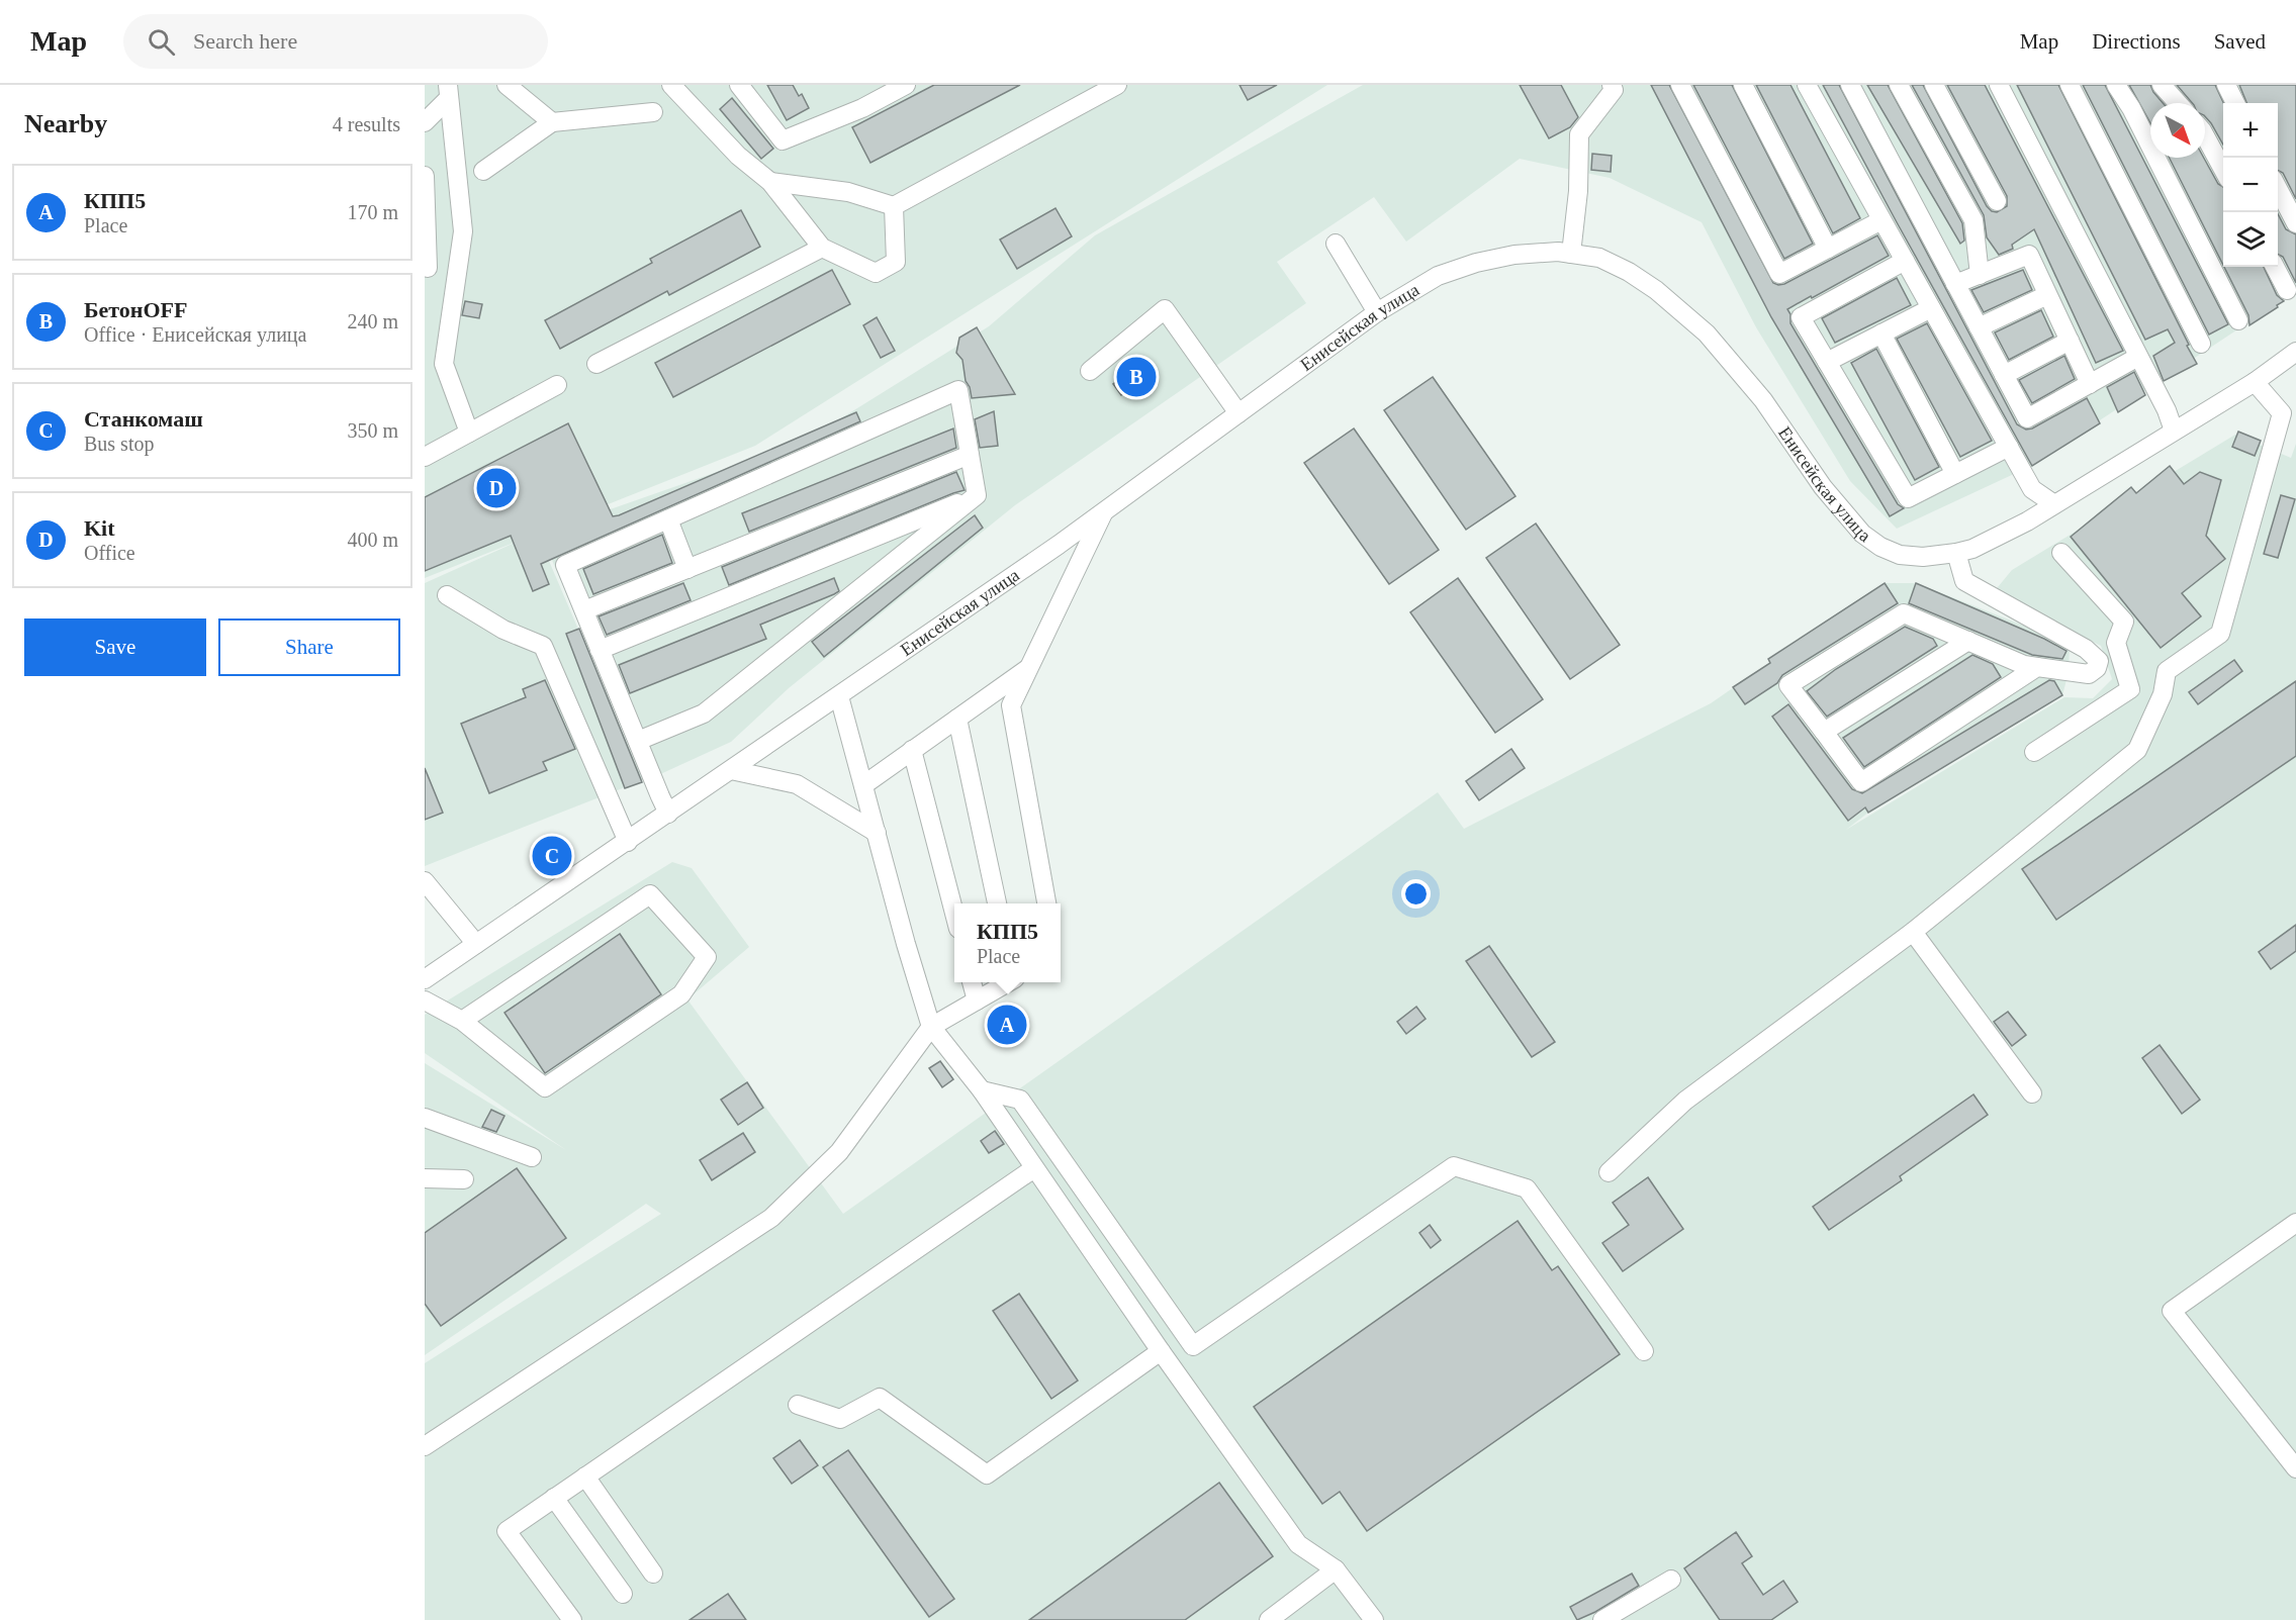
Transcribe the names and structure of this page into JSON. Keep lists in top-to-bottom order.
{
  "streets": {
    "street": ["Енисейская улица"]
  },
  "north": "bottom right",
  "page": {
    "header": "Map",
    "search": "Search here",
    "nav": ["Map", "Directions", "Saved"],
    "heading": ["Nearby", "4 results"],
    "map_buttons": ["+", "−"],
    "list": [
      {
        "mark": "A",
        "name": "КПП5",
        "note": "Place",
        "value": "170 m"
      },
      {
        "mark": "B",
        "name": "БетонOFF",
        "note": "Office · Енисейская улица",
        "value": "240 m"
      },
      {
        "mark": "C",
        "name": "Станкомаш",
        "note": "Bus stop",
        "value": "350 m"
      },
      {
        "mark": "D",
        "name": "Kit",
        "note": "Office",
        "value": "400 m"
      }
    ],
    "pins": [
      "B",
      "D",
      "C",
      "A"
    ],
    "buttons": ["Save", "Share"],
    "popup": ["КПП5", "Place"]
  }
}
